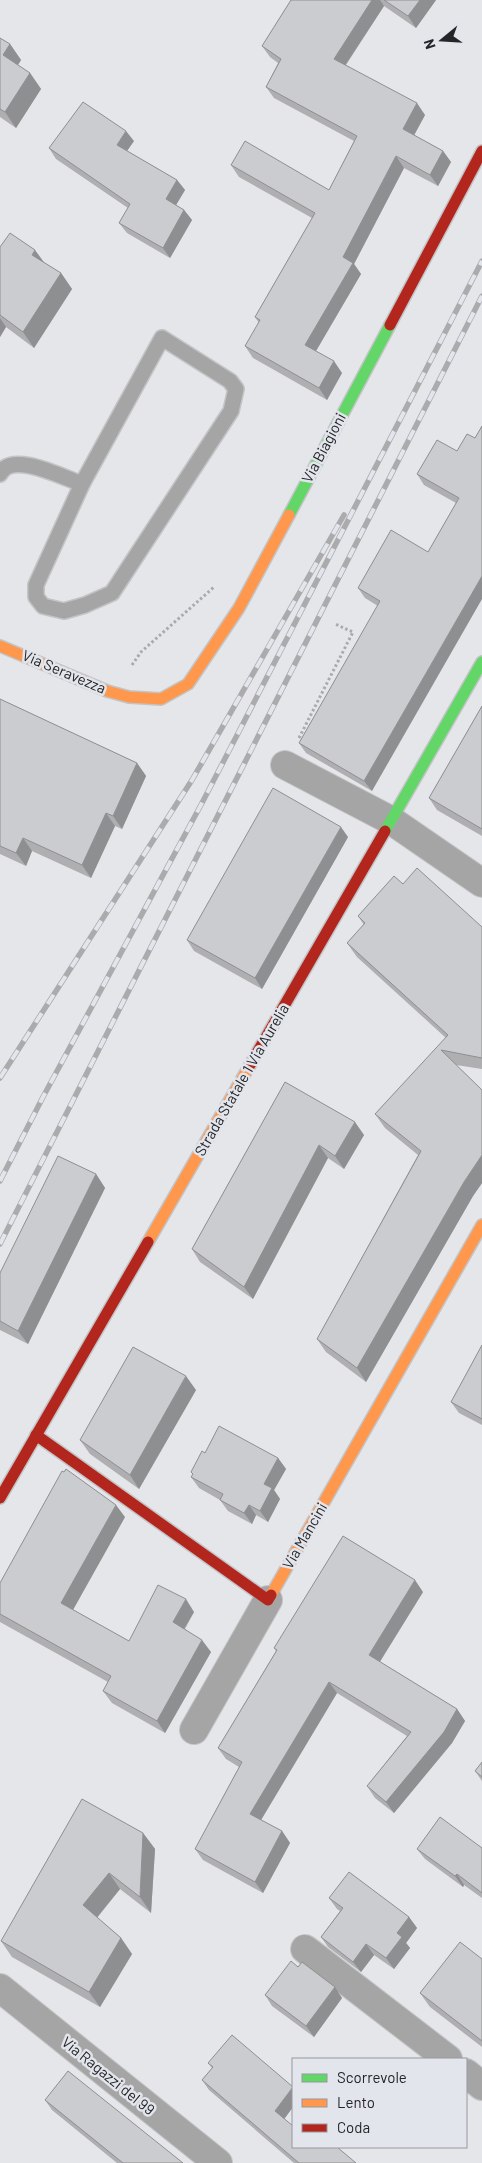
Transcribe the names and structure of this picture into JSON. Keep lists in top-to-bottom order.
{
  "streets": {
    "street": [
      "Via Biagioni",
      "Via Seravezza",
      "Strada Statale 1 Via Aurelia",
      "Via Mancini",
      "Via Ragazzi del 99"
    ]
  },
  "crossings": [
    ["Via Biagioni", "Via Seravezza"]
  ],
  "legend": ["Scorrevole", "Lento", "Coda"],
  "north": "left"
}
